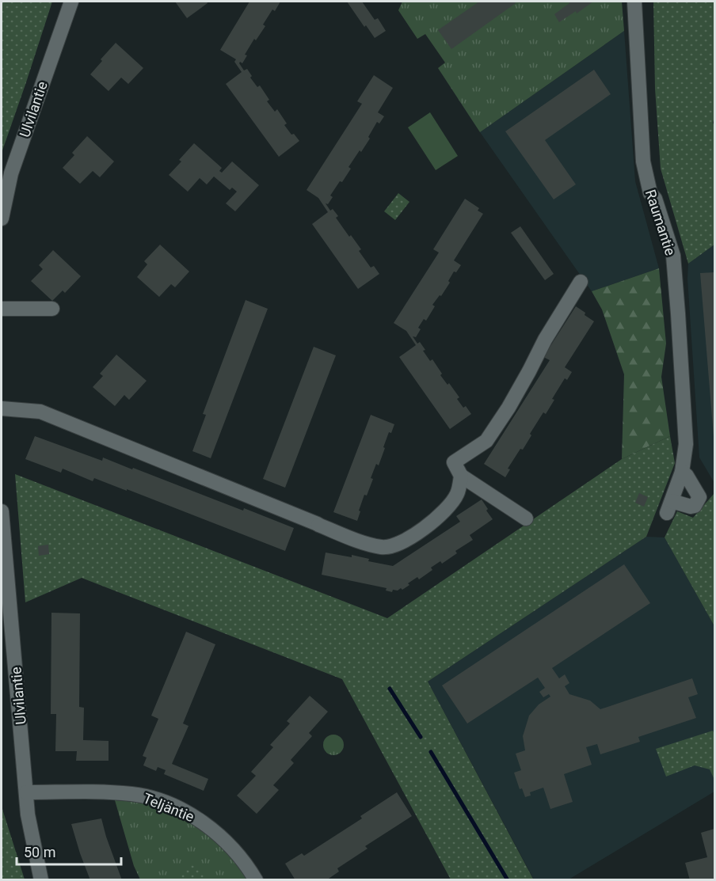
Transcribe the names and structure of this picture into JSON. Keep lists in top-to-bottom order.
{
  "streets": {
    "street": ["Ulvilantie", "Raumantie", "Teljäntie"]
  },
  "crossings": [
    ["Ulvilantie", "Teljäntie"]
  ],
  "scale_bar": "50 m"
}
